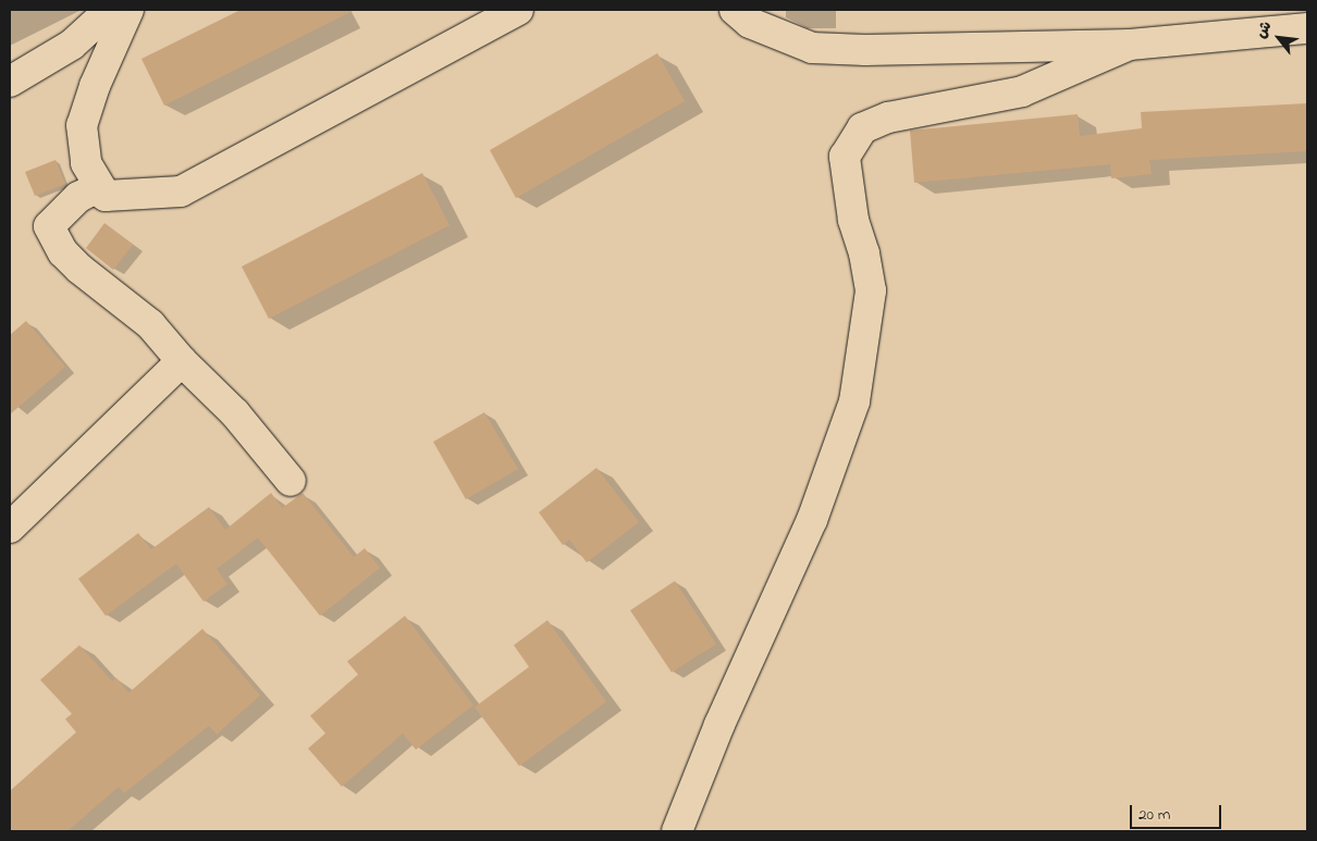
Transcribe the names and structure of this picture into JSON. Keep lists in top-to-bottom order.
{
  "scale_bar": "20 m",
  "north": "top left"
}
